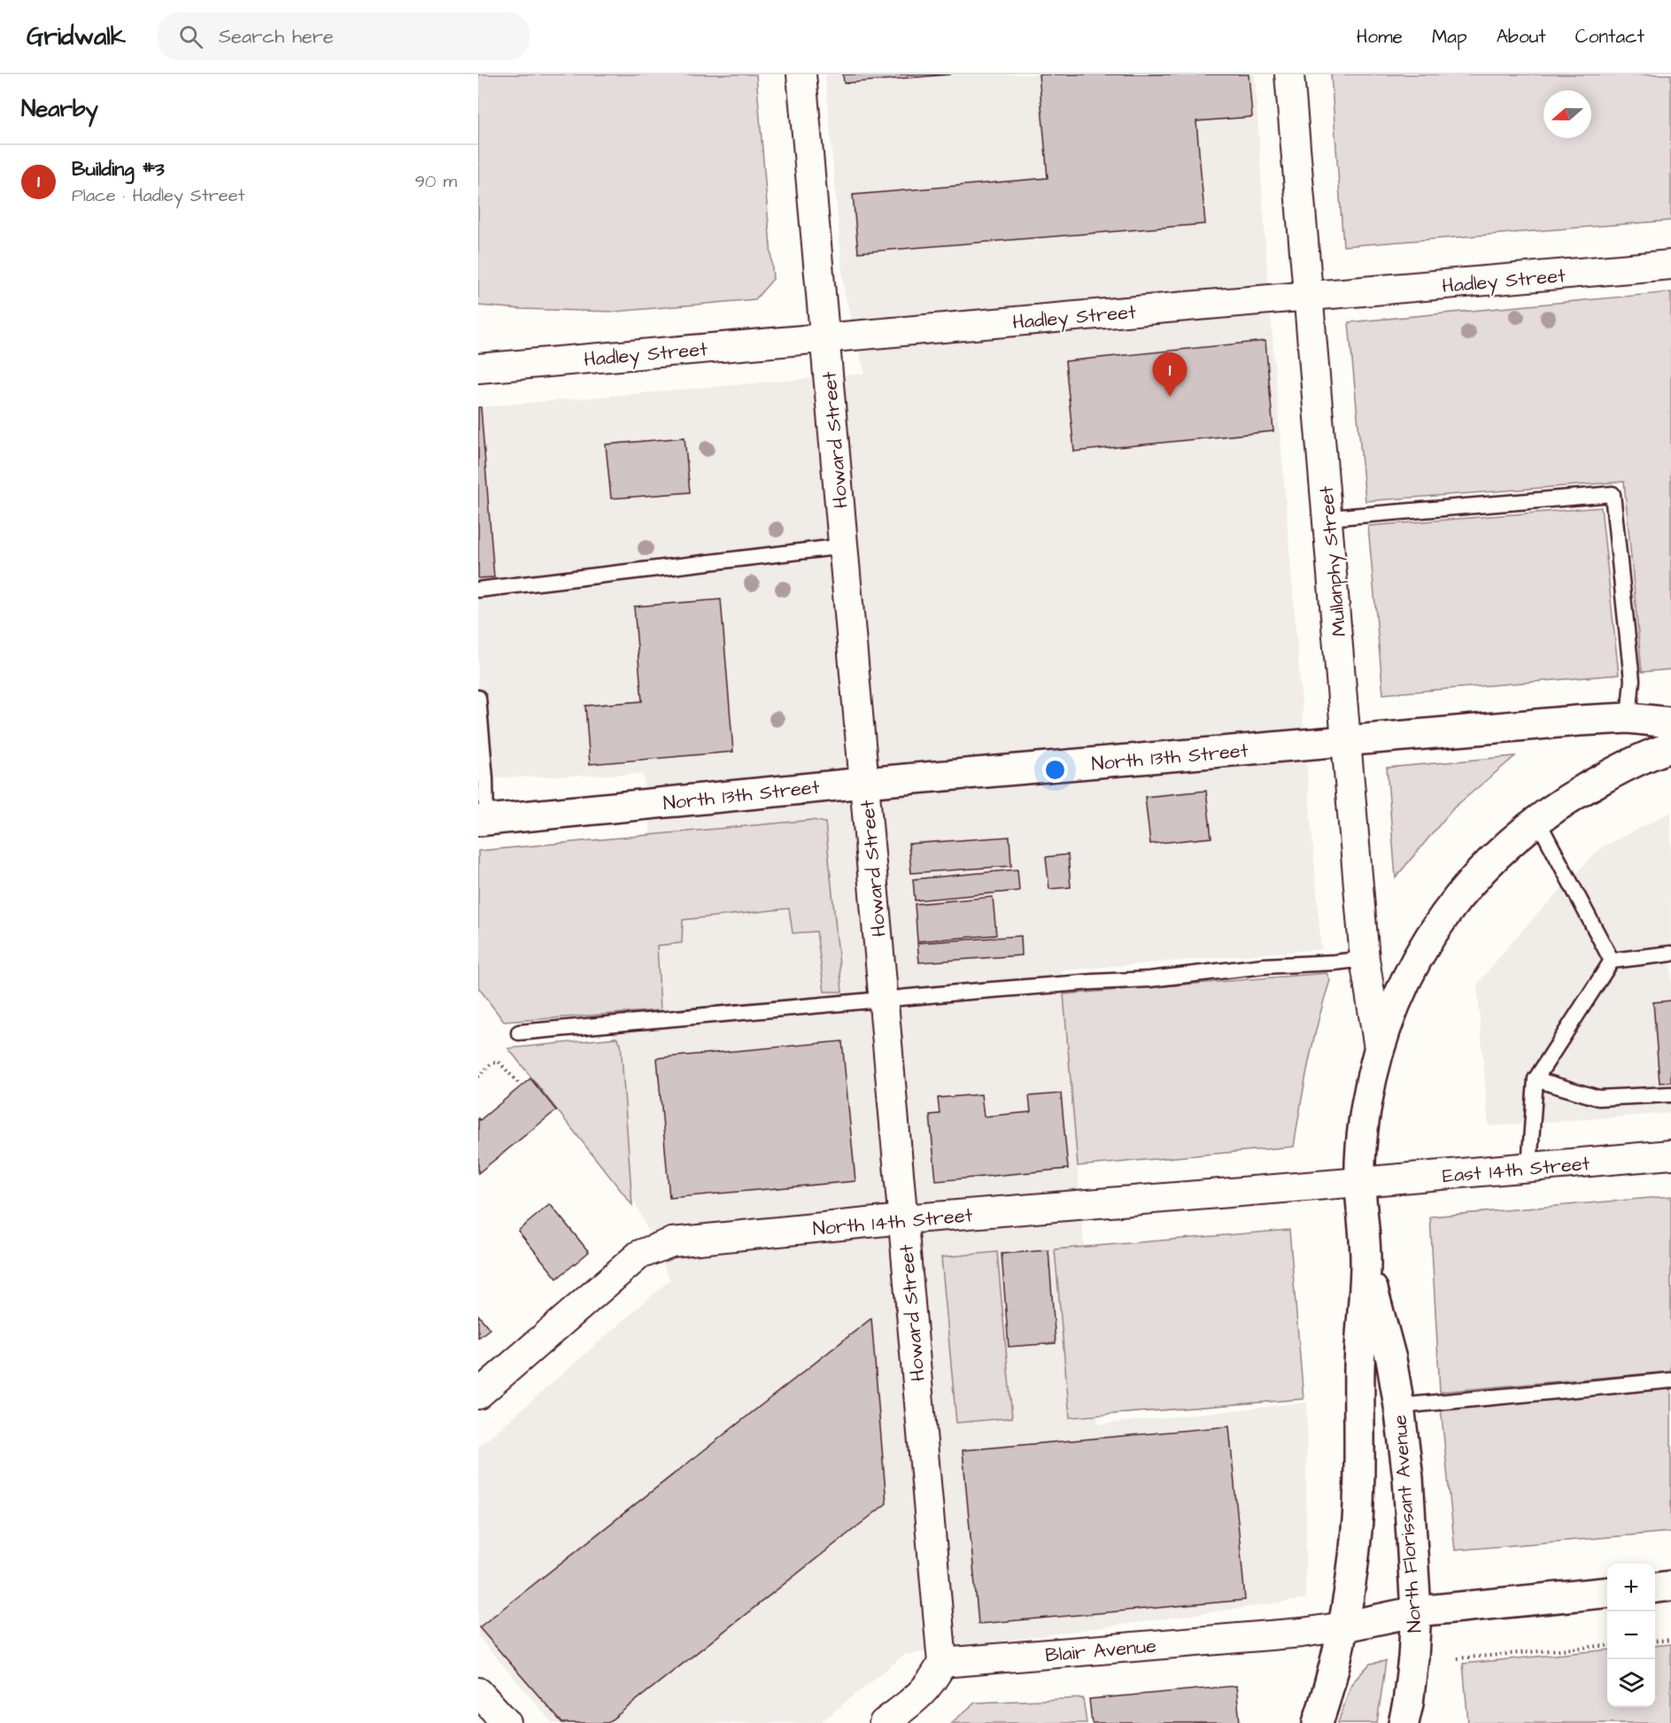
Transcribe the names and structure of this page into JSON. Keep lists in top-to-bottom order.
{
  "streets": {
    "main road": ["North 13th Street", "North Florissant Avenue"],
    "street": [
      "Hadley Street",
      "Howard Street",
      "Mullanphy Street",
      "East 14th Street",
      "North 14th Street",
      "Blair Avenue"
    ]
  },
  "crossings": [
    ["Hadley Street", "Howard Street"],
    ["Hadley Street", "Mullanphy Street"],
    ["Howard Street", "North 13th Street"],
    ["Howard Street", "North 14th Street"],
    ["Howard Street", "Blair Avenue"],
    ["Mullanphy Street", "North 13th Street"],
    ["Mullanphy Street", "North Florissant Avenue"],
    ["East 14th Street", "North 14th Street"],
    ["East 14th Street", "North Florissant Avenue"],
    ["North 14th Street", "North Florissant Avenue"],
    ["North Florissant Avenue", "Blair Avenue"]
  ],
  "north": "left",
  "page": {
    "header": "Gridwalk",
    "search": "Search here",
    "nav": [
      "Home",
      "Map",
      "About",
      "Contact"
    ],
    "heading": "Nearby",
    "list": [
      {
        "mark": "1",
        "name": "Building #3",
        "note": "Place · Hadley Street",
        "value": "90 m"
      }
    ],
    "pins": "1",
    "map_buttons": ["+", "−"]
  }
}
